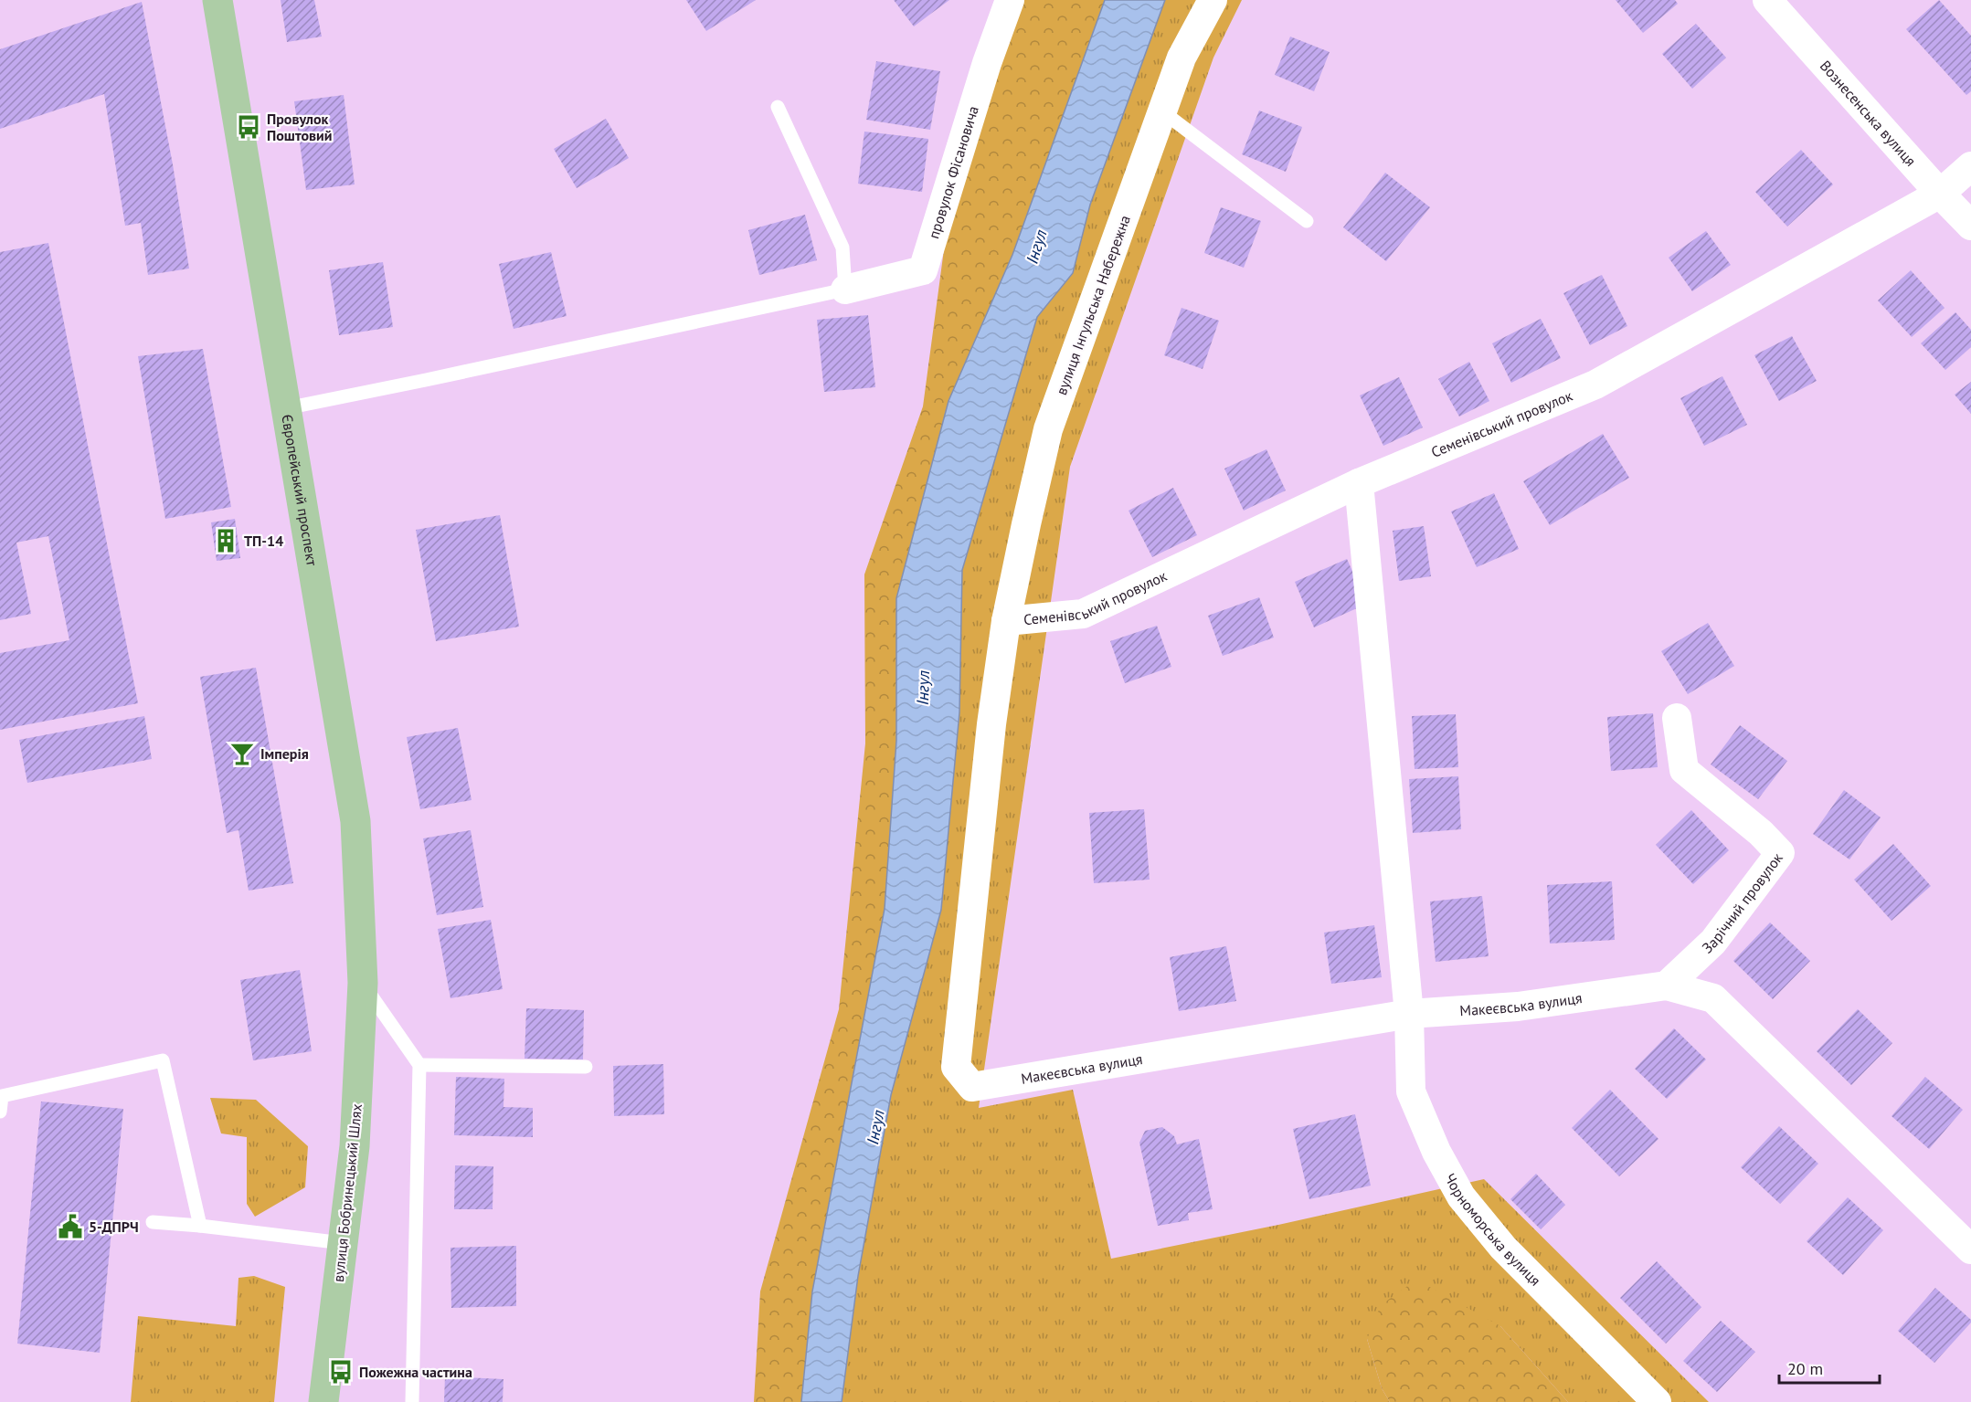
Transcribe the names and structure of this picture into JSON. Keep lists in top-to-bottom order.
{
  "streets": {
    "main road": ["Європейський проспект", "вулиця Бобринецький Шлях"],
    "street": [
      "Вознесенська вулиця",
      "провулок Фісановича",
      "вулиця Інгульська Набережна",
      "Семенівський провулок",
      "Зарічний провулок",
      "Макеєвська вулиця",
      "Чорноморська вулиця"
    ]
  },
  "crossings": [
    ["Вознесенська вулиця", "Семенівський провулок"],
    ["вулиця Інгульська Набережна", "Семенівський провулок"],
    ["вулиця Інгульська Набережна", "Макеєвська вулиця"],
    ["Семенівський провулок", "Чорноморська вулиця"],
    ["Європейський проспект", "вулиця Бобринецький Шлях"],
    ["Зарічний провулок", "Макеєвська вулиця"],
    ["Макеєвська вулиця", "Чорноморська вулиця"]
  ],
  "water": ["Інгул"],
  "places": {
    "bus stop": ["Провулок Поштовий", "Пожежна частина"],
    "building": ["ТП-14"],
    "bar": ["Імперія"],
    "public building": ["5-ДПРЧ"]
  },
  "scale_bar": "20 m"
}
